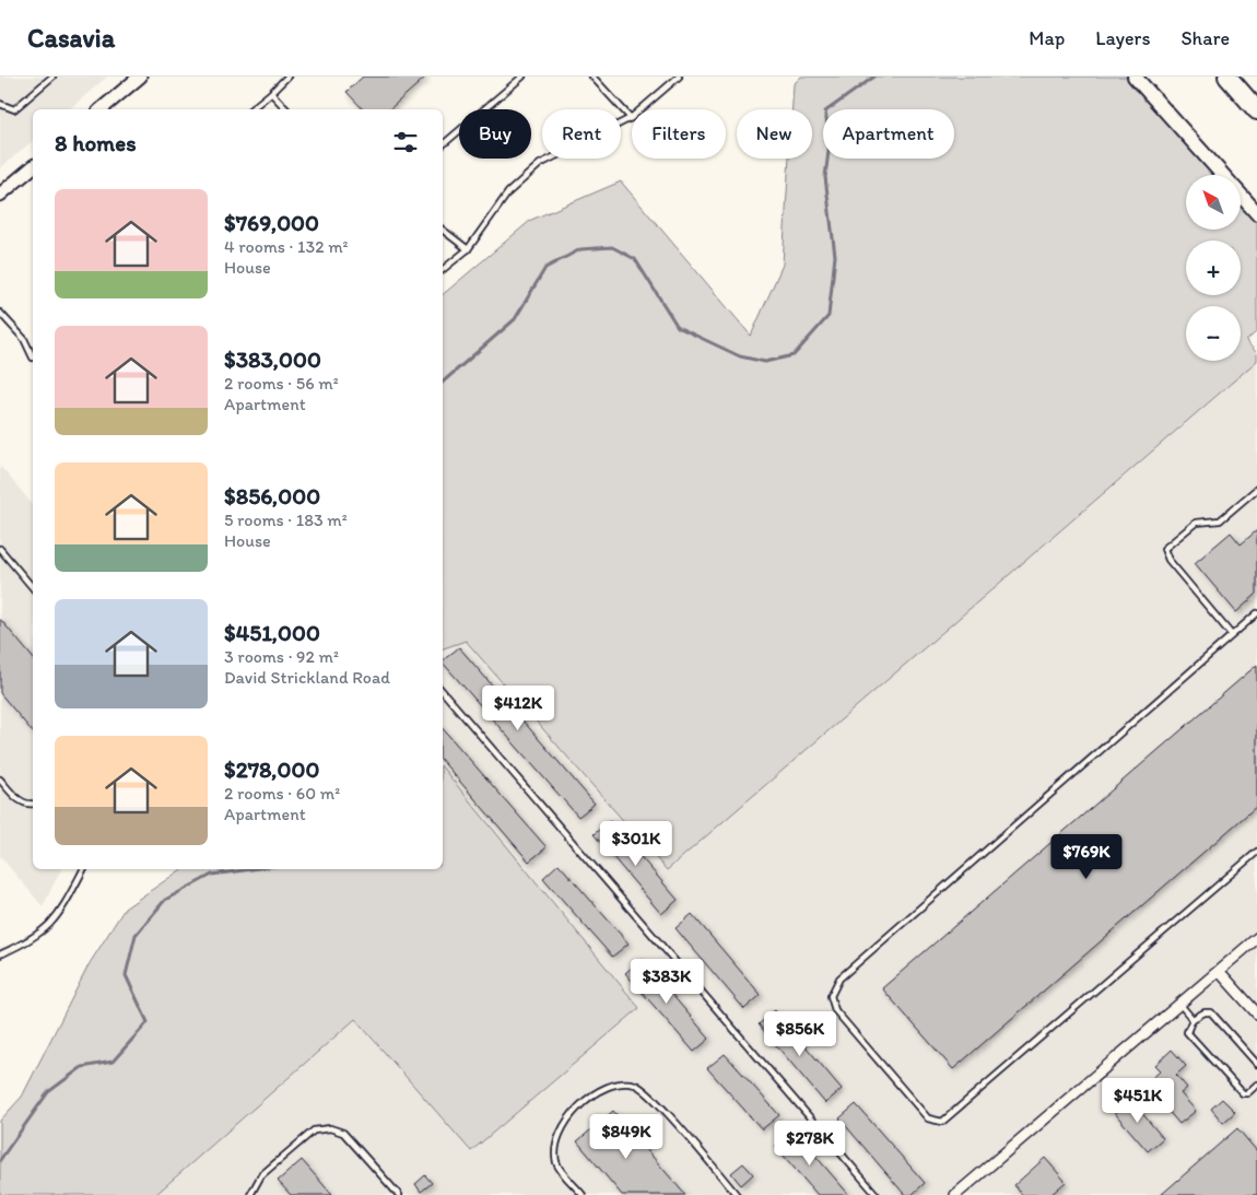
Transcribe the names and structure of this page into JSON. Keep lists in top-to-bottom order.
{
  "north": "top left",
  "page": {
    "header": "Casavia",
    "nav": ["Map", "Layers", "Share"],
    "chip": [
      "Buy",
      "Rent",
      "Filters",
      "New",
      "Apartment"
    ],
    "heading": "8 homes",
    "map_buttons": ["+", "−"],
    "list": [
      {
        "name": "$769,000",
        "note": "4 rooms · 132 m² · House"
      },
      {
        "name": "$383,000",
        "note": "2 rooms · 56 m² · Apartment"
      },
      {
        "name": "$856,000",
        "note": "5 rooms · 183 m² · House"
      },
      {
        "name": "$451,000",
        "note": "3 rooms · 92 m² · David Strickland Road"
      },
      {
        "name": "$278,000",
        "note": "2 rooms · 60 m² · Apartment"
      }
    ],
    "price": [
      "$412K",
      "$301K",
      "$769K",
      "$383K",
      "$856K",
      "$451K",
      "$849K",
      "$278K"
    ]
  }
}
